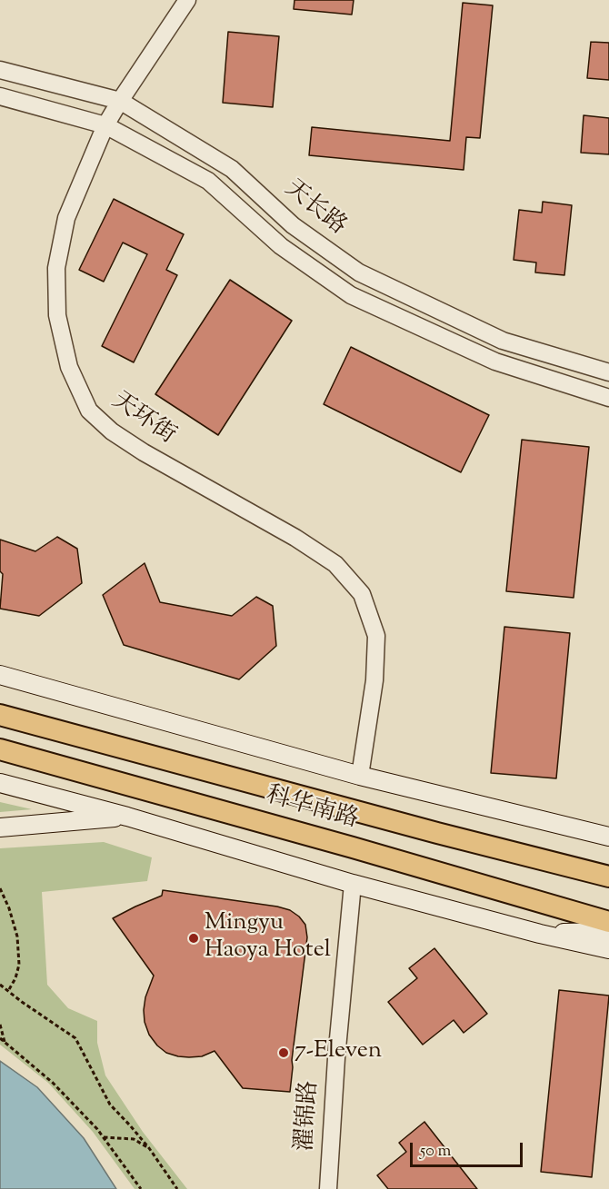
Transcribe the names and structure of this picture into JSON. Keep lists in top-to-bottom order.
{
  "streets": {
    "highway": ["科华南路"],
    "street": ["天长路", "天环街", "濯锦路"]
  },
  "crossings": [
    ["天长路", "天环街"],
    ["天环街", "科华南路"]
  ],
  "places": ["Mingyu Haoya Hotel", "7-Eleven"],
  "scale_bar": "50 m"
}
